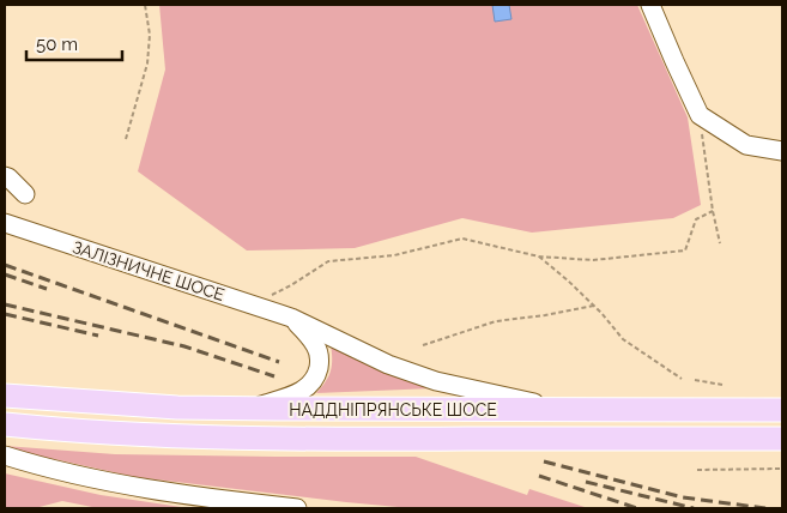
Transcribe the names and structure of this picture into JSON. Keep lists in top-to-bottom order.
{
  "streets": {
    "main road": ["НАДДНІПРЯНСЬКЕ ШОСЕ"],
    "street": ["ЗАЛІЗНИЧНЕ ШОСЕ"]
  },
  "crossings": [
    ["ЗАЛІЗНИЧНЕ ШОСЕ", "НАДДНІПРЯНСЬКЕ ШОСЕ"]
  ],
  "scale_bar": "50 m"
}
